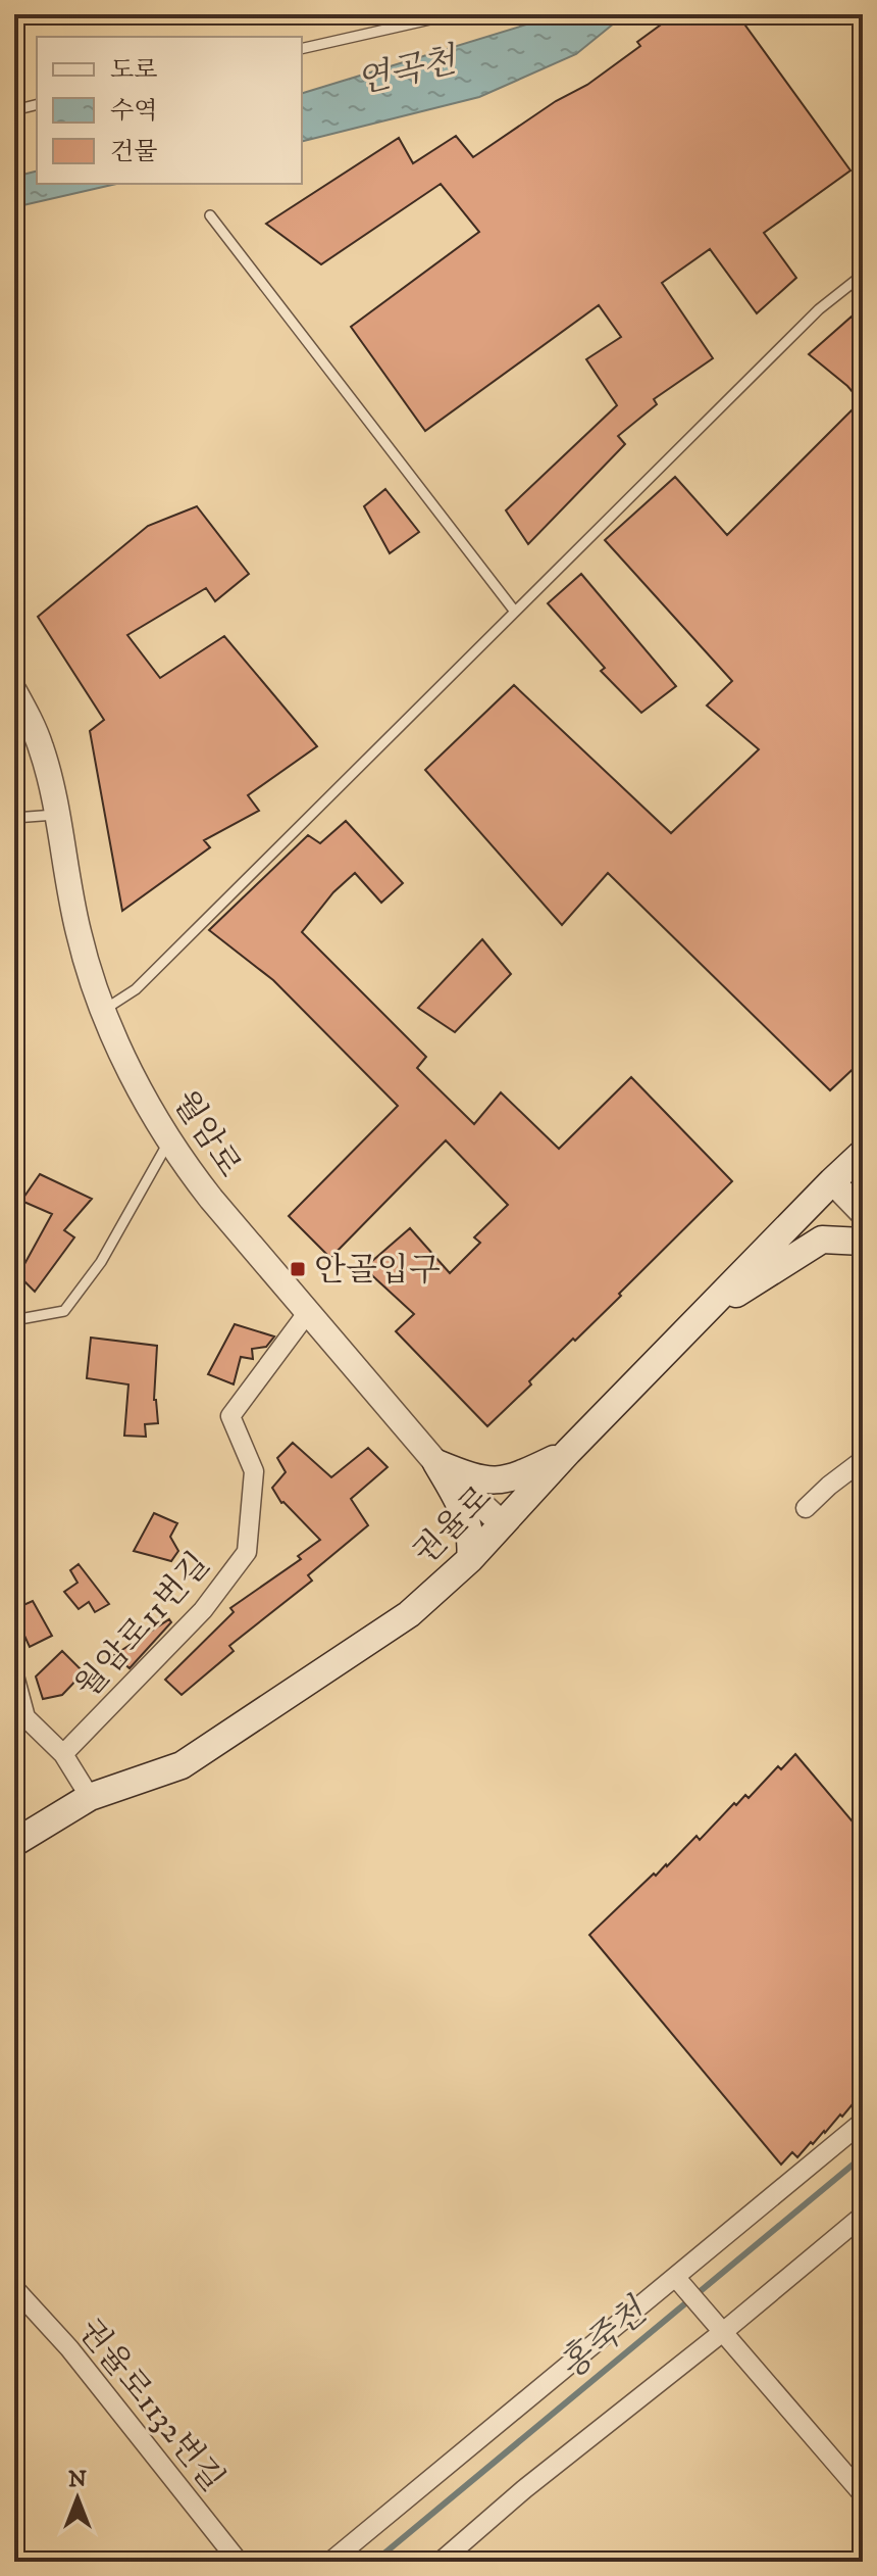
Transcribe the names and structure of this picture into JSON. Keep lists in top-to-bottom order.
{
  "streets": {
    "main road": ["권율로"],
    "street": ["월암로", "월암로11번길", "권율로1132번길"]
  },
  "crossings": [
    ["월암로", "권율로"],
    ["월암로", "월암로11번길"]
  ],
  "water": ["연곡천", "홍죽천"],
  "places": {
    "transit": ["안골입구"]
  },
  "legend": ["도로", "수역", "건물"],
  "north": "top"
}
